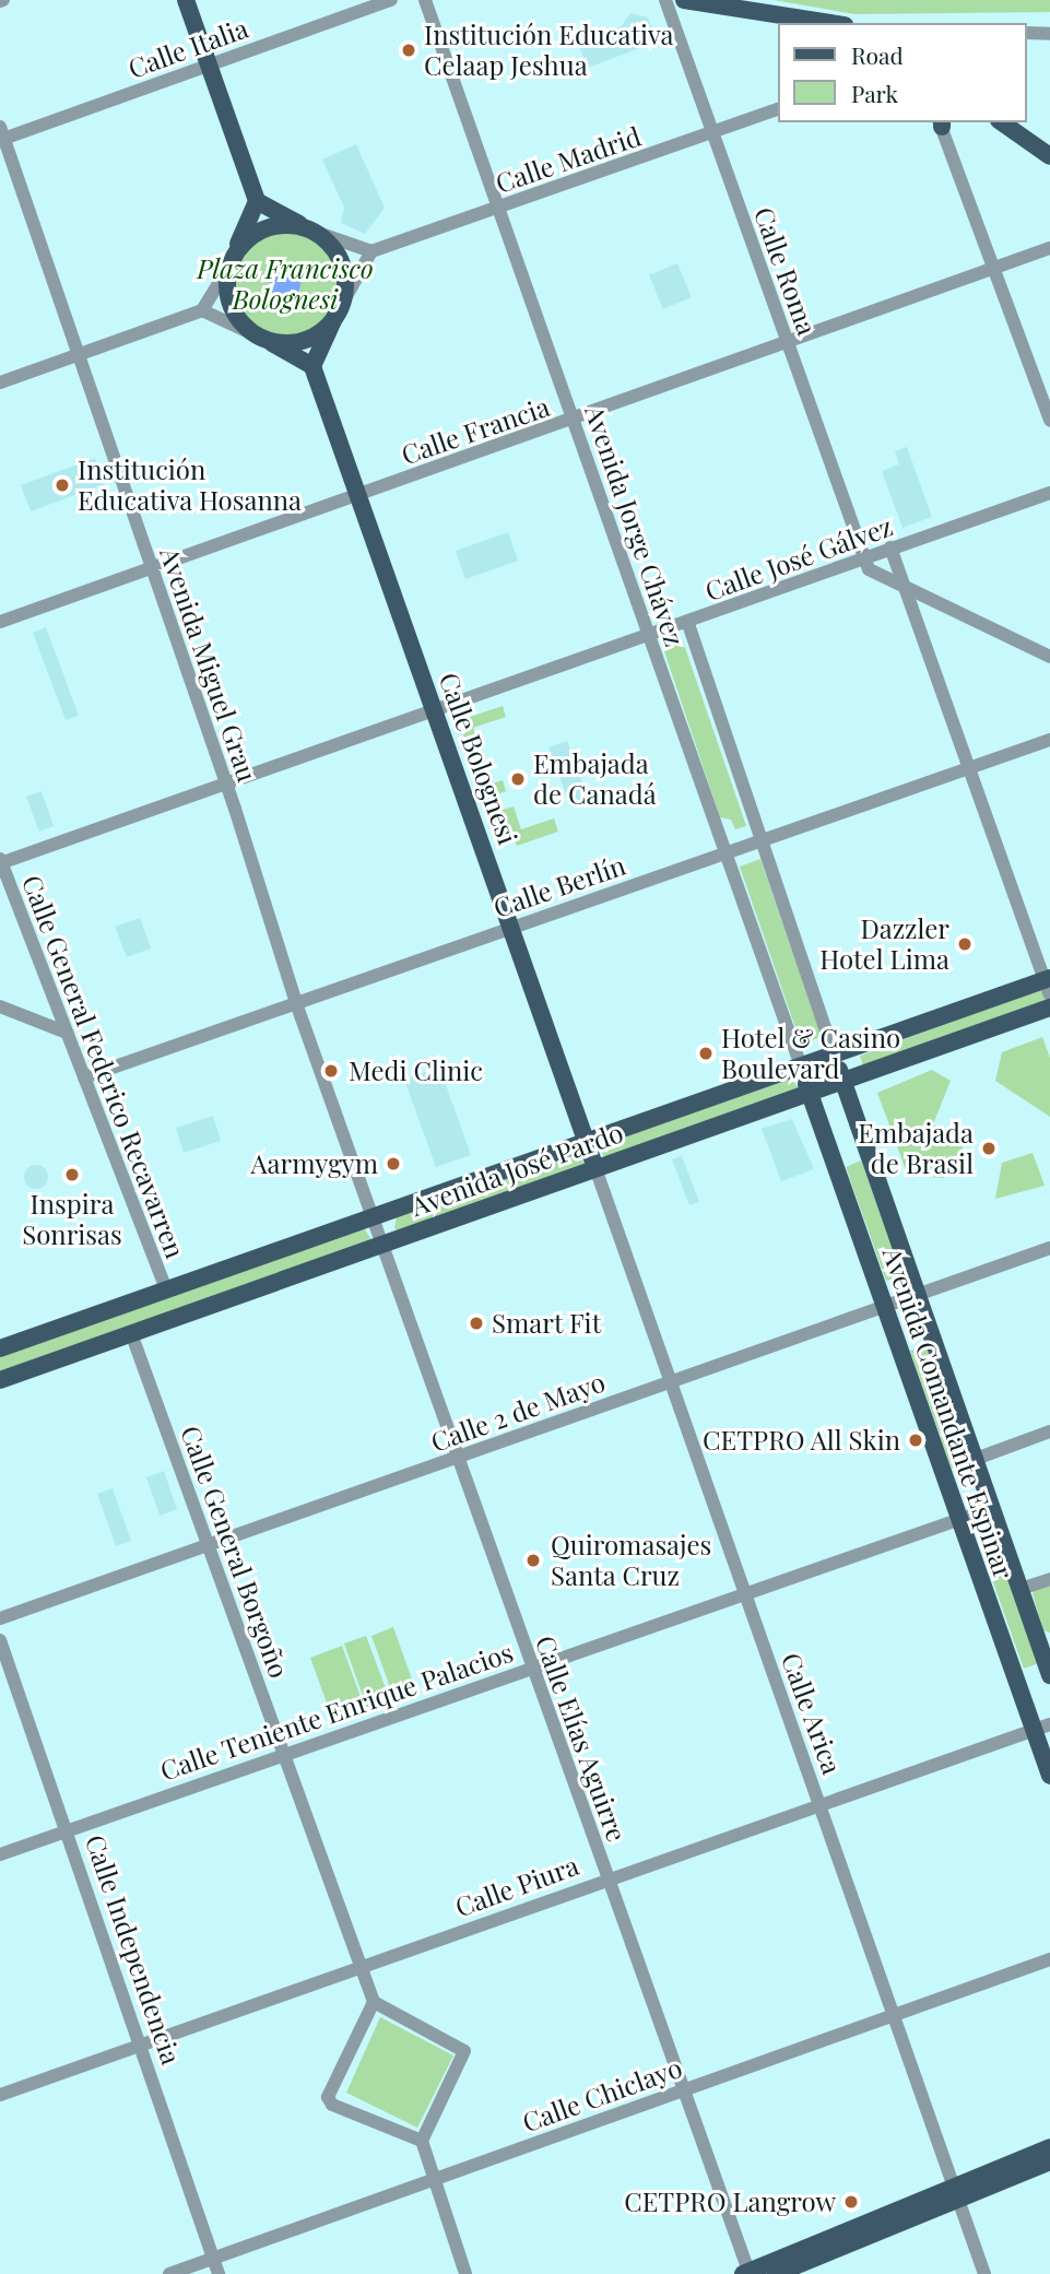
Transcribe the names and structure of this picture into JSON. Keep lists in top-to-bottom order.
{
  "streets": {
    "main road": ["Calle Bolognesi", "Avenida José Pardo", "Avenida Comandante Espinar"],
    "street": [
      "Calle Italia",
      "Calle Madrid",
      "Calle Roma",
      "Calle Francia",
      "Avenida Jorge Chávez",
      "Calle José Gálvez",
      "Avenida Miguel Grau",
      "Calle Berlín",
      "Calle General Federico Recavarren",
      "Calle 2 de Mayo",
      "Calle General Borgoño",
      "Calle Teniente Enrique Palacios",
      "Calle Arica",
      "Calle Elías Aguirre",
      "Calle Piura",
      "Calle Independencia",
      "Calle Chiclayo"
    ]
  },
  "crossings": [
    ["Calle Italia", "Avenida Miguel Grau"],
    ["Calle Madrid", "Calle Roma"],
    ["Calle Madrid", "Avenida Jorge Chávez"],
    ["Calle Roma", "Calle Francia"],
    ["Calle Roma", "Calle José Gálvez"],
    ["Calle Francia", "Avenida Jorge Chávez"],
    ["Calle Francia", "Avenida Miguel Grau"],
    ["Calle Francia", "Calle Bolognesi"],
    ["Avenida Jorge Chávez", "Calle José Gálvez"],
    ["Avenida Jorge Chávez", "Calle Berlín"],
    ["Avenida Jorge Chávez", "Avenida José Pardo"],
    ["Avenida Jorge Chávez", "Avenida Comandante Espinar"],
    ["Calle José Gálvez", "Avenida Miguel Grau"],
    ["Calle José Gálvez", "Calle Bolognesi"],
    ["Calle José Gálvez", "Calle General Federico Recavarren"],
    ["Avenida Miguel Grau", "Calle Berlín"],
    ["Avenida Miguel Grau", "Avenida José Pardo"],
    ["Avenida Miguel Grau", "Calle Elías Aguirre"],
    ["Calle Bolognesi", "Calle Berlín"],
    ["Calle Bolognesi", "Avenida José Pardo"],
    ["Calle Bolognesi", "Calle Arica"],
    ["Calle Berlín", "Calle General Federico Recavarren"],
    ["Calle General Federico Recavarren", "Avenida José Pardo"],
    ["Avenida José Pardo", "Avenida Comandante Espinar"],
    ["Avenida José Pardo", "Calle General Borgoño"],
    ["Avenida José Pardo", "Calle Arica"],
    ["Avenida José Pardo", "Calle Elías Aguirre"],
    ["Calle 2 de Mayo", "Avenida Comandante Espinar"],
    ["Calle 2 de Mayo", "Calle General Borgoño"],
    ["Calle 2 de Mayo", "Calle Arica"],
    ["Calle 2 de Mayo", "Calle Elías Aguirre"],
    ["Avenida Comandante Espinar", "Calle Teniente Enrique Palacios"],
    ["Avenida Comandante Espinar", "Calle Piura"],
    ["Calle General Borgoño", "Calle Teniente Enrique Palacios"],
    ["Calle General Borgoño", "Calle Piura"],
    ["Calle Teniente Enrique Palacios", "Calle Arica"],
    ["Calle Teniente Enrique Palacios", "Calle Elías Aguirre"],
    ["Calle Teniente Enrique Palacios", "Calle Independencia"],
    ["Calle Arica", "Calle Piura"],
    ["Calle Arica", "Calle Chiclayo"],
    ["Calle Elías Aguirre", "Calle Piura"],
    ["Calle Elías Aguirre", "Calle Chiclayo"],
    ["Calle Piura", "Calle Independencia"],
    ["Calle Independencia", "Calle Chiclayo"]
  ],
  "parks": ["Plaza Francisco Bolognesi"],
  "places": [
    "Institución Educativa Celaap Jeshua",
    "Institución Educativa Hosanna",
    "Embajada de Canadá",
    "Dazzler Hotel Lima",
    "Hotel & Casino Boulevard",
    "Medi Clinic",
    "Embajada de Brasil",
    "Aarmygym",
    "Inspira Sonrisas",
    "Smart Fit",
    "CETPRO All Skin",
    "Quiromasajes Santa Cruz",
    "CETPRO Langrow"
  ],
  "legend": ["Road", "Park"]
}
